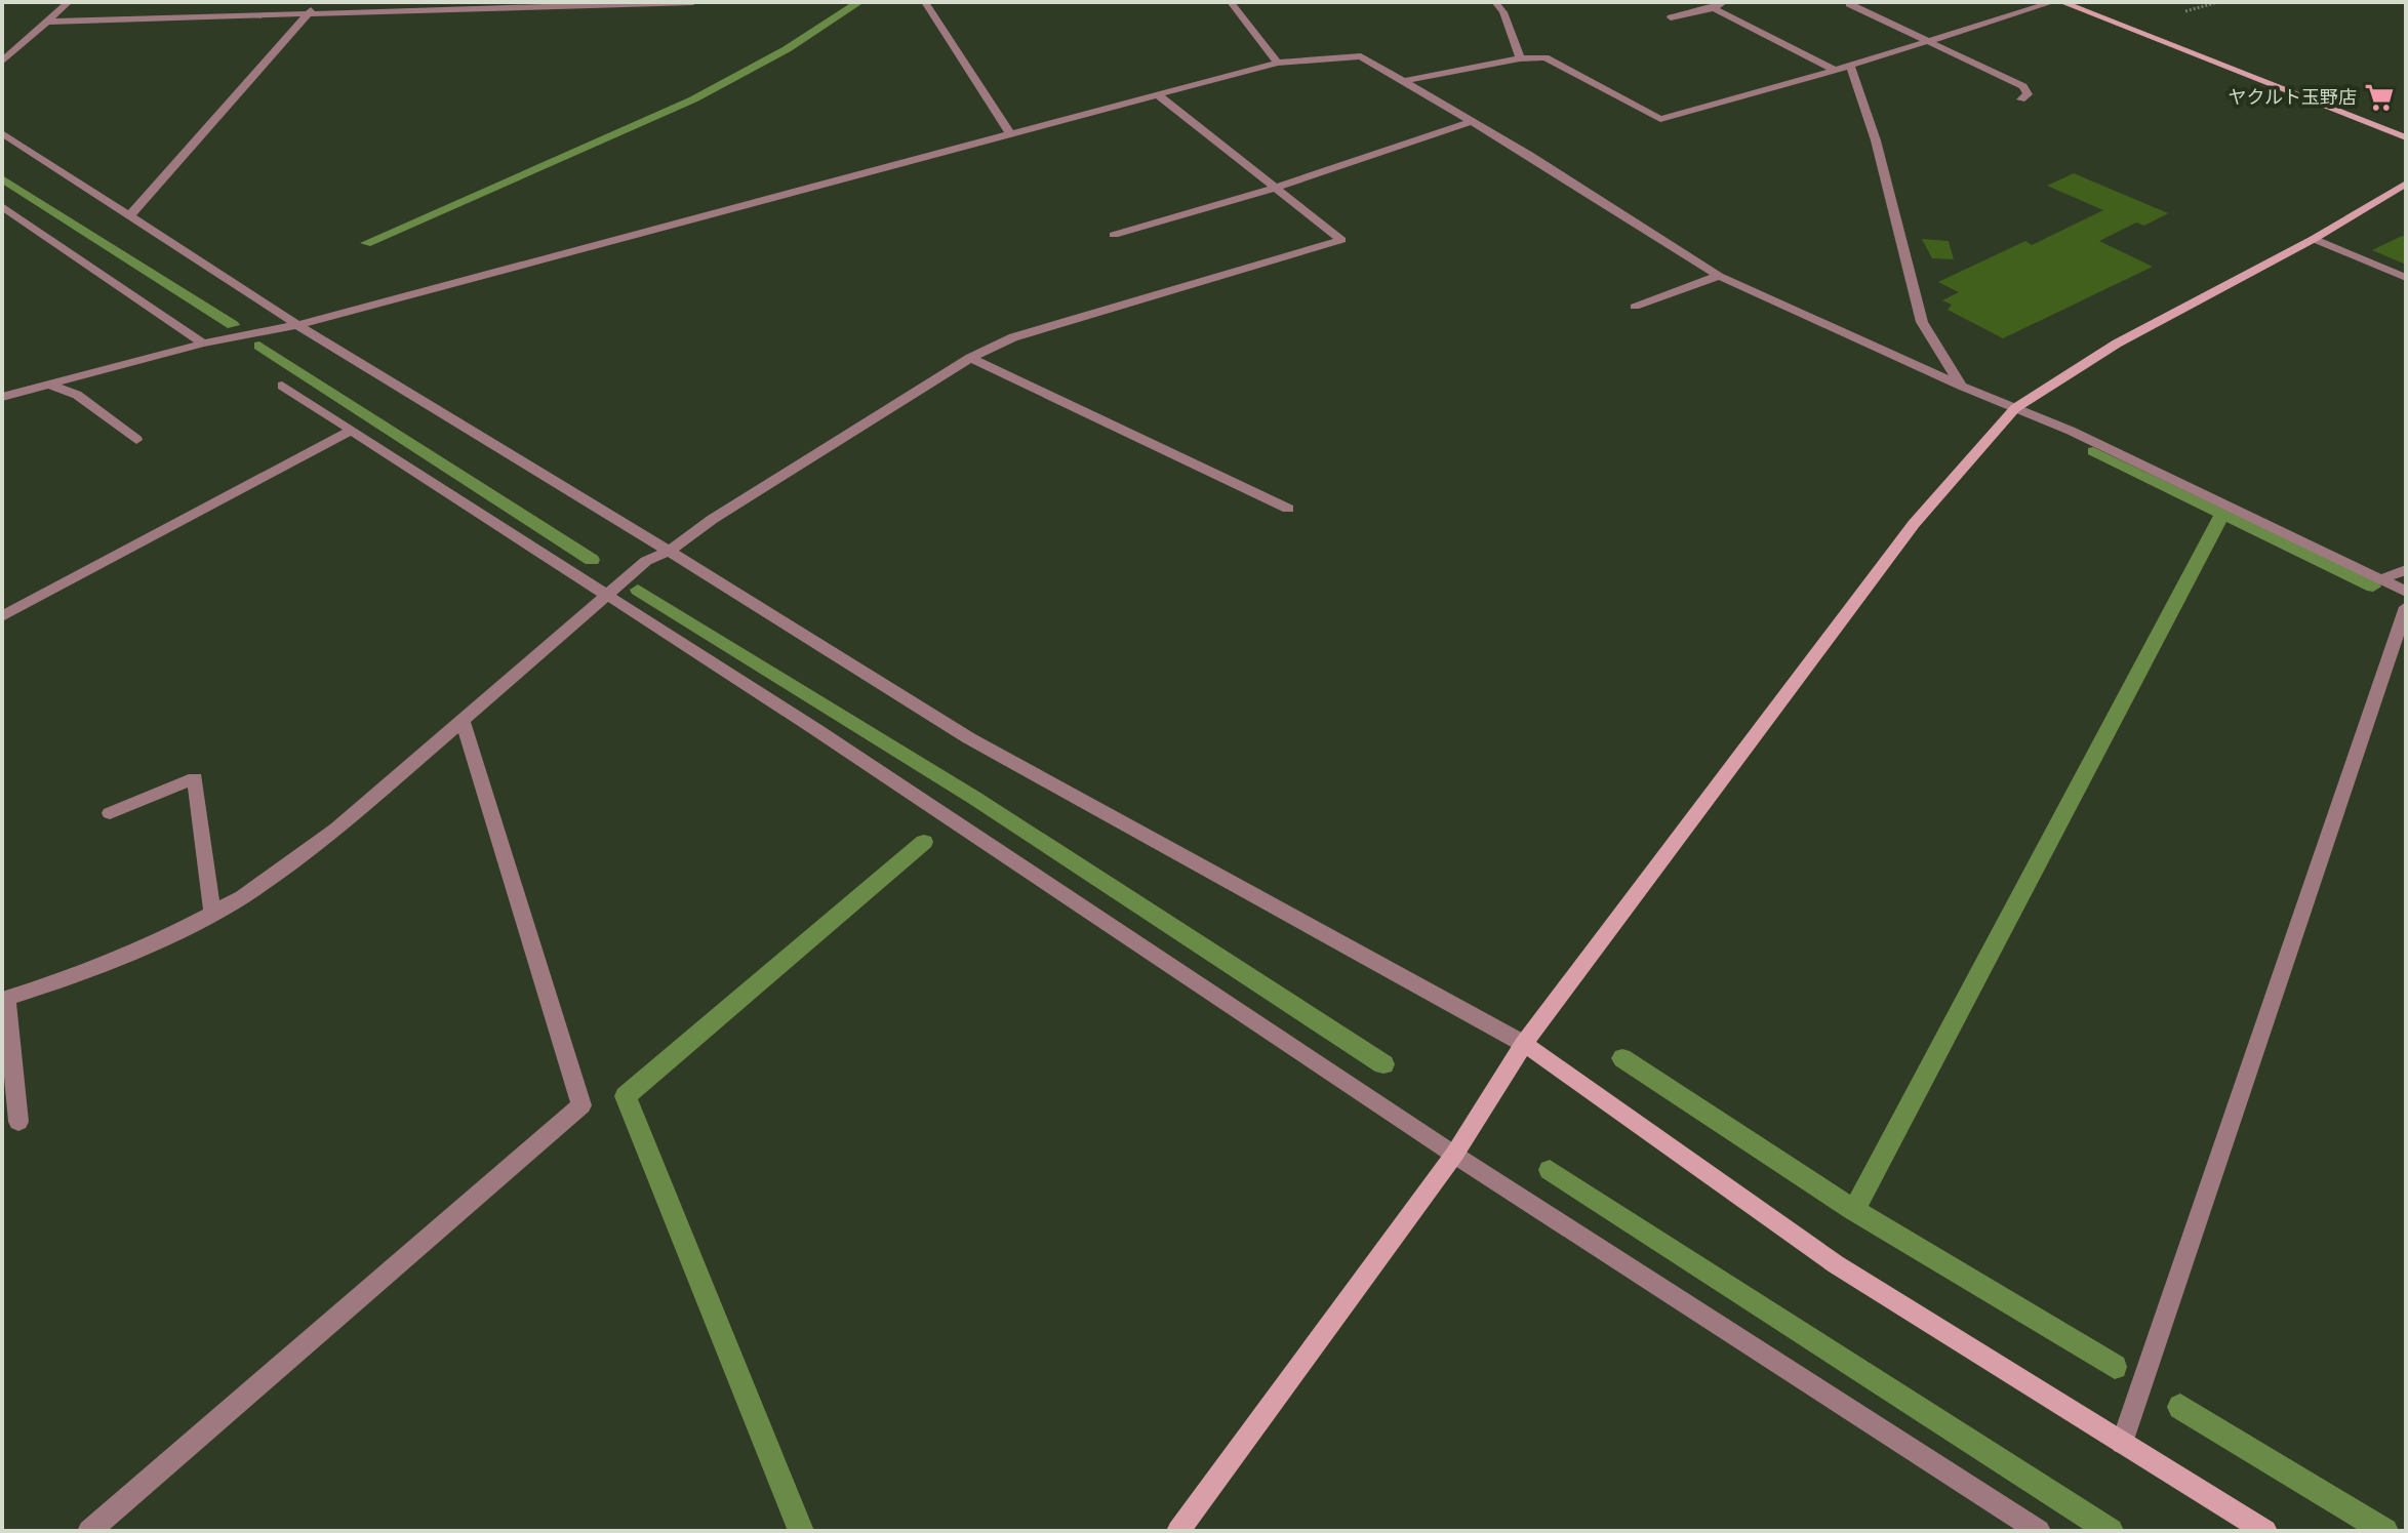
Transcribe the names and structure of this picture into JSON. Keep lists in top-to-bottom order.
{
  "places": {
    "supermarket": ["ヤクルト玉野店"]
  }
}
